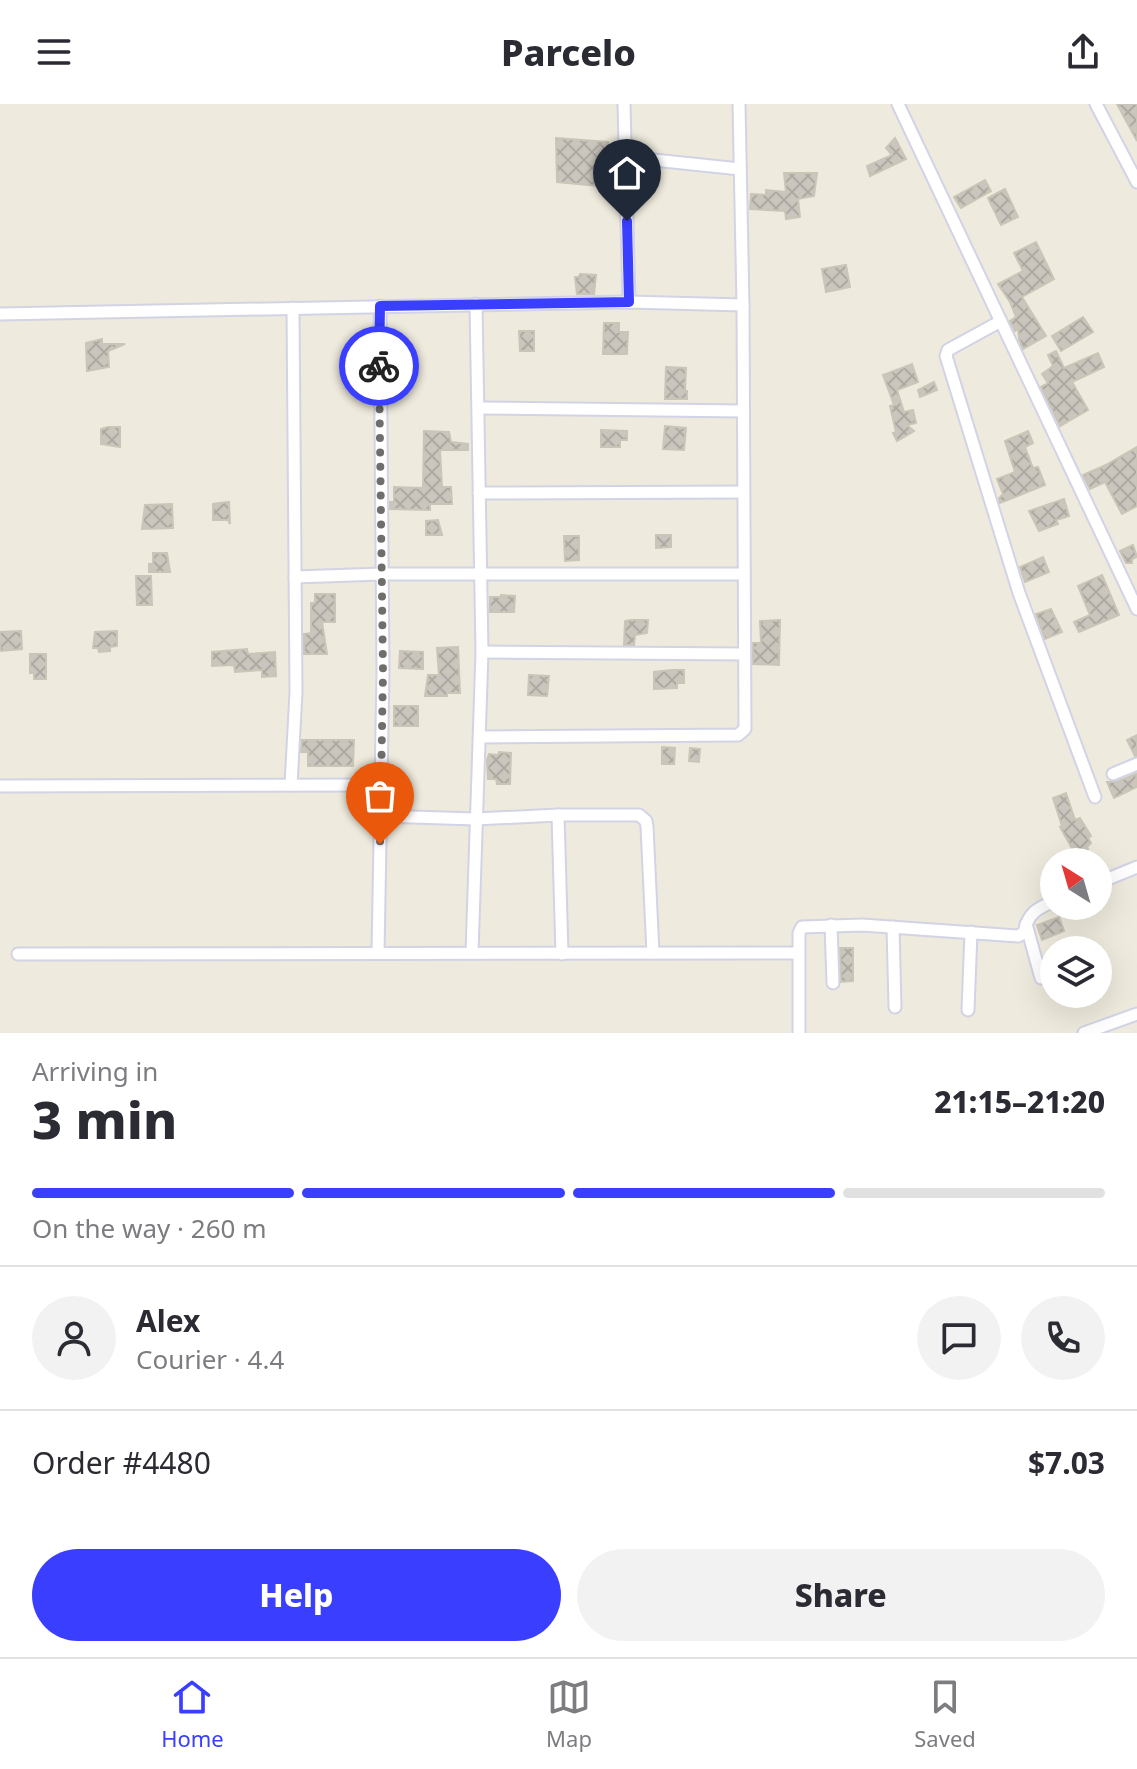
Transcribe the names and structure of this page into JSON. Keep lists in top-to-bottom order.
{
  "north": "top left",
  "page": {
    "header": "Parcelo",
    "heading": ["3 min", "Arriving in", "21:15–21:20"],
    "panel": [
      "Alex",
      "Courier · 4.4",
      "Order #4480",
      "$7.03"
    ],
    "bar": "On the way · 260 m",
    "buttons": ["Help", "Share"],
    "tabs": ["Home", "Map", "Saved"]
  }
}
